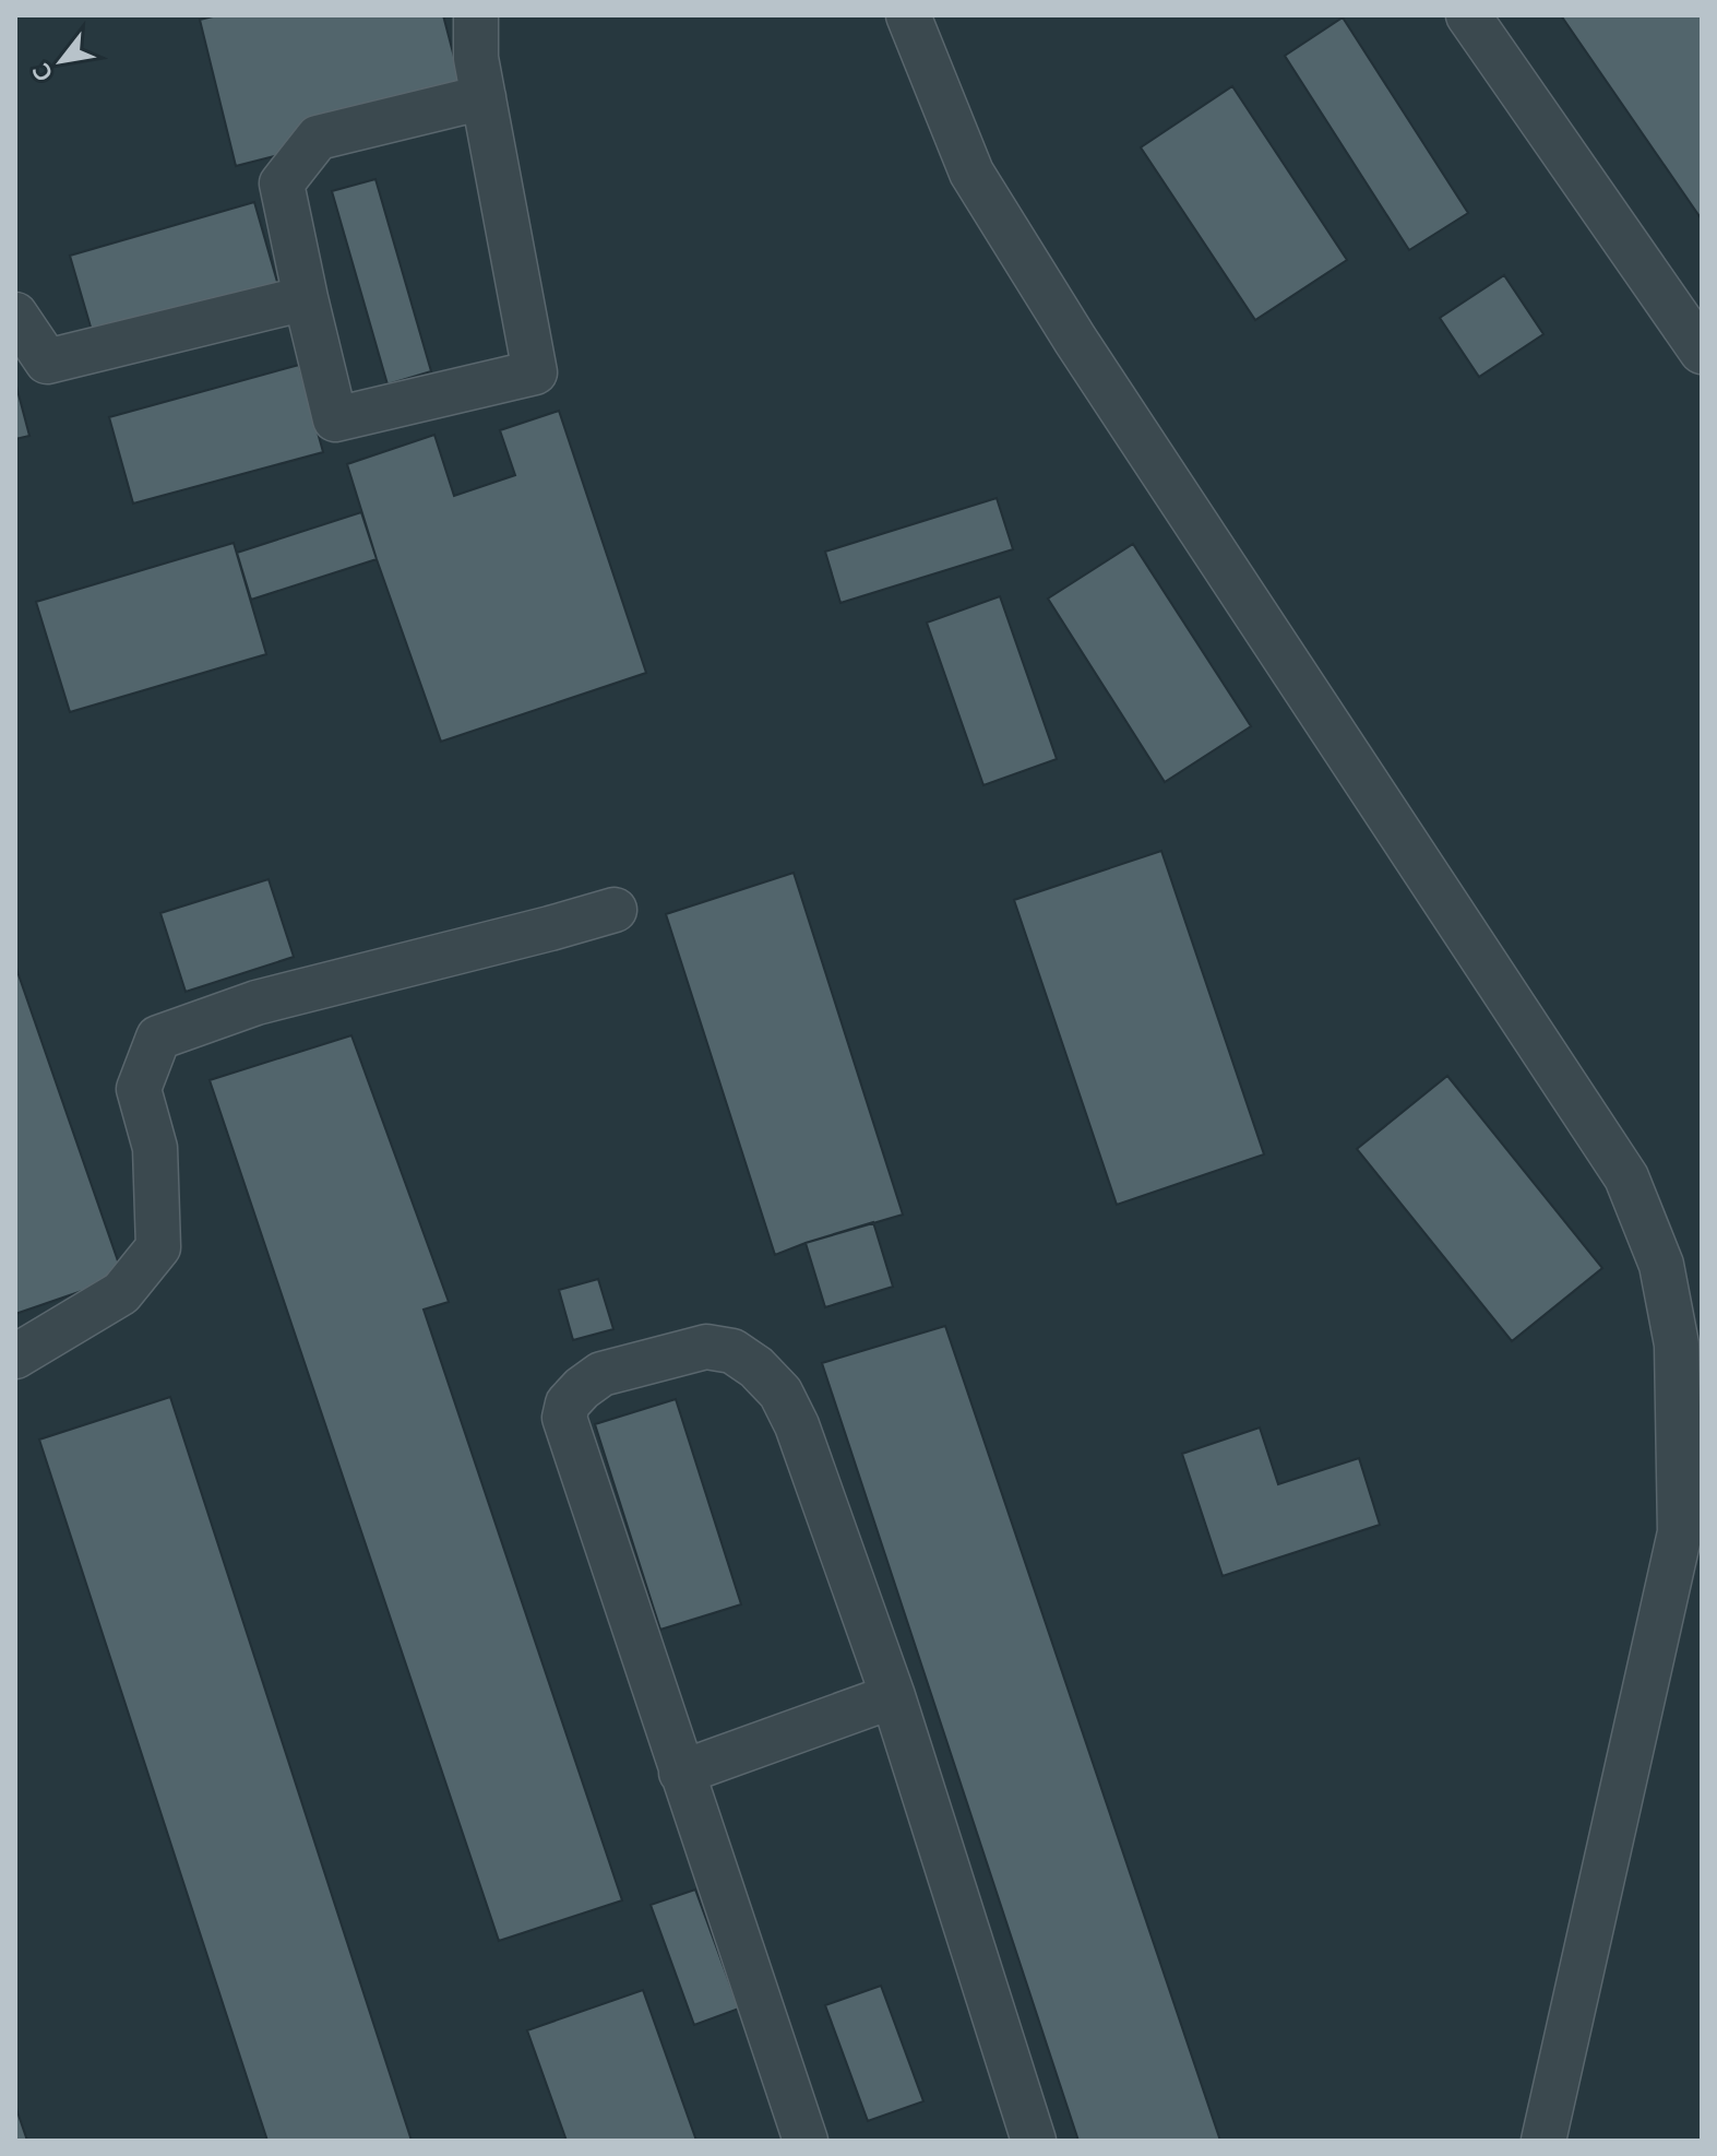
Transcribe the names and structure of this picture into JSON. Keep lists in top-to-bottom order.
{
  "north": "bottom left"
}
